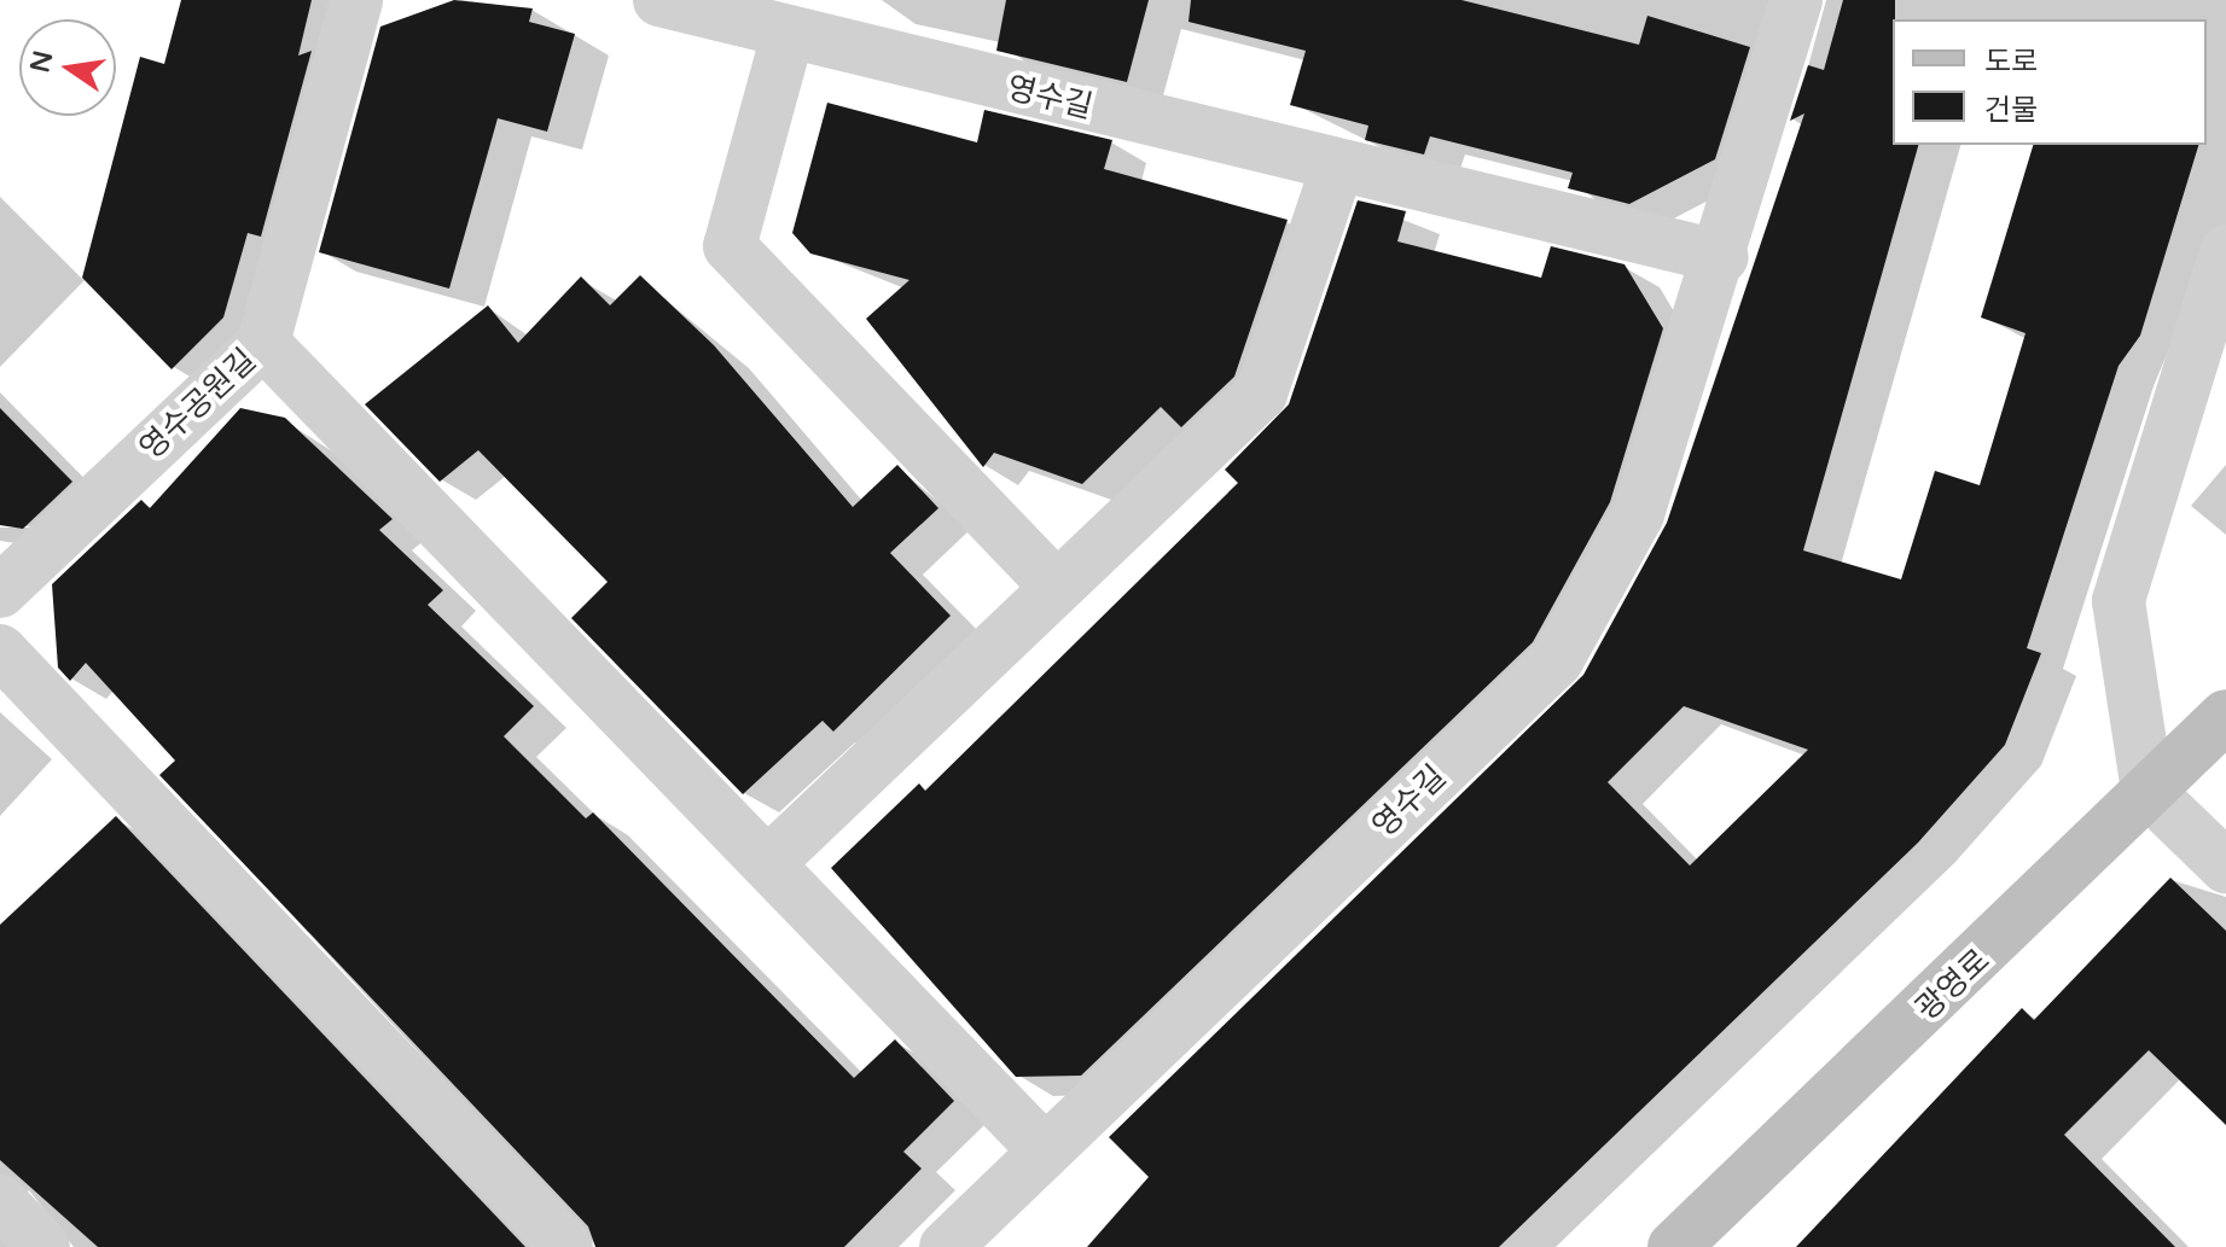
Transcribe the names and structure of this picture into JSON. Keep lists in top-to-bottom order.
{
  "streets": {
    "street": ["영수길", "영수공원길", "광영로"]
  },
  "legend": ["도로", "건물"],
  "north": "left"
}
